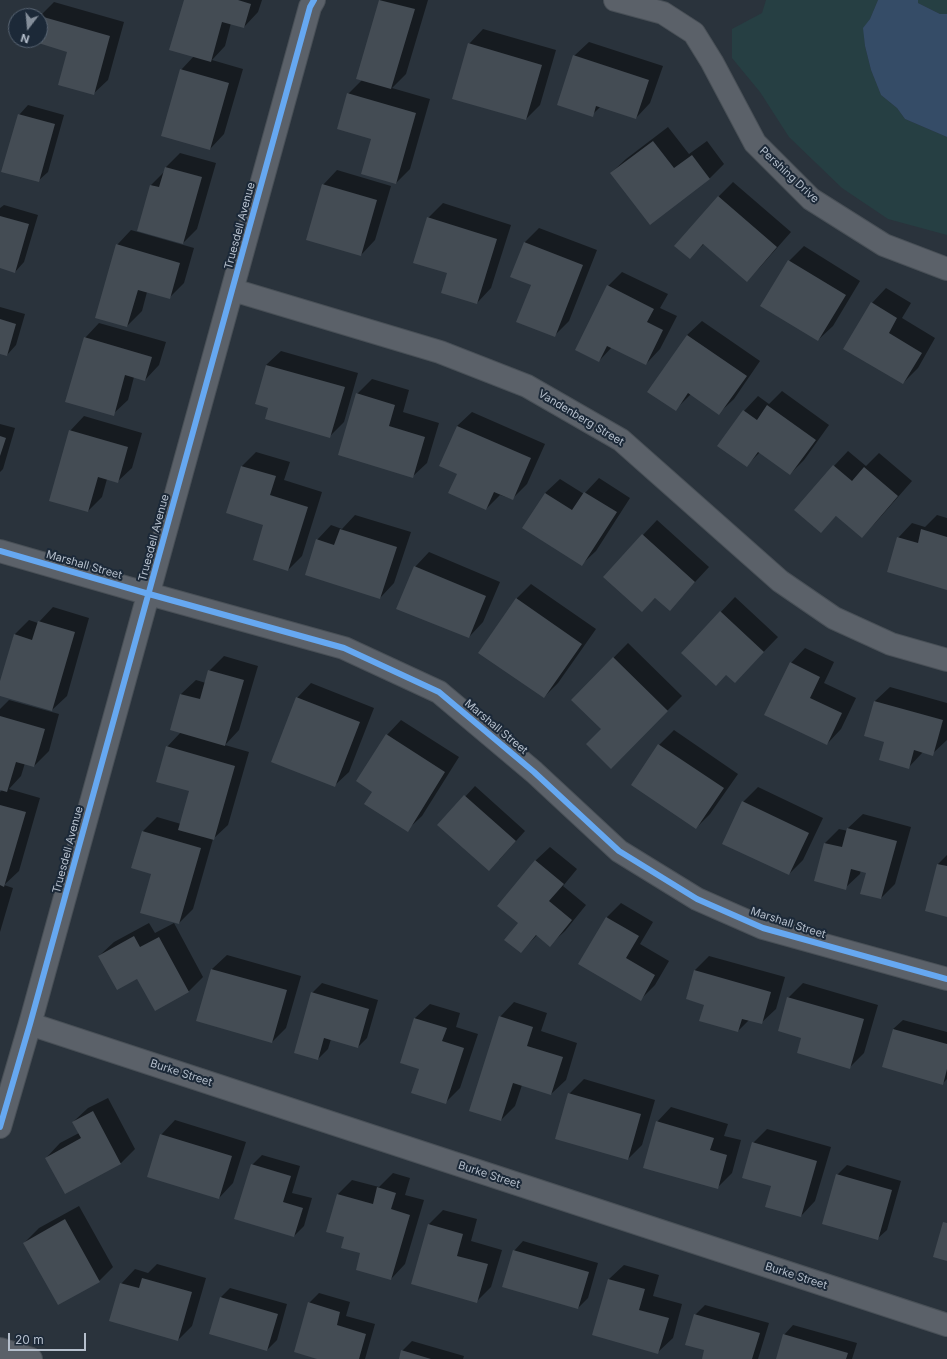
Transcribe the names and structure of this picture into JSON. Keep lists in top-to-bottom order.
{
  "streets": {
    "street": [
      "Pershing Drive",
      "Truesdell Avenue",
      "Vandenberg Street",
      "Marshall Street",
      "Burke Street"
    ]
  },
  "crossings": [
    ["Truesdell Avenue", "Vandenberg Street"],
    ["Truesdell Avenue", "Marshall Street"],
    ["Truesdell Avenue", "Burke Street"]
  ],
  "scale_bar": "20 m",
  "north": "bottom"
}
